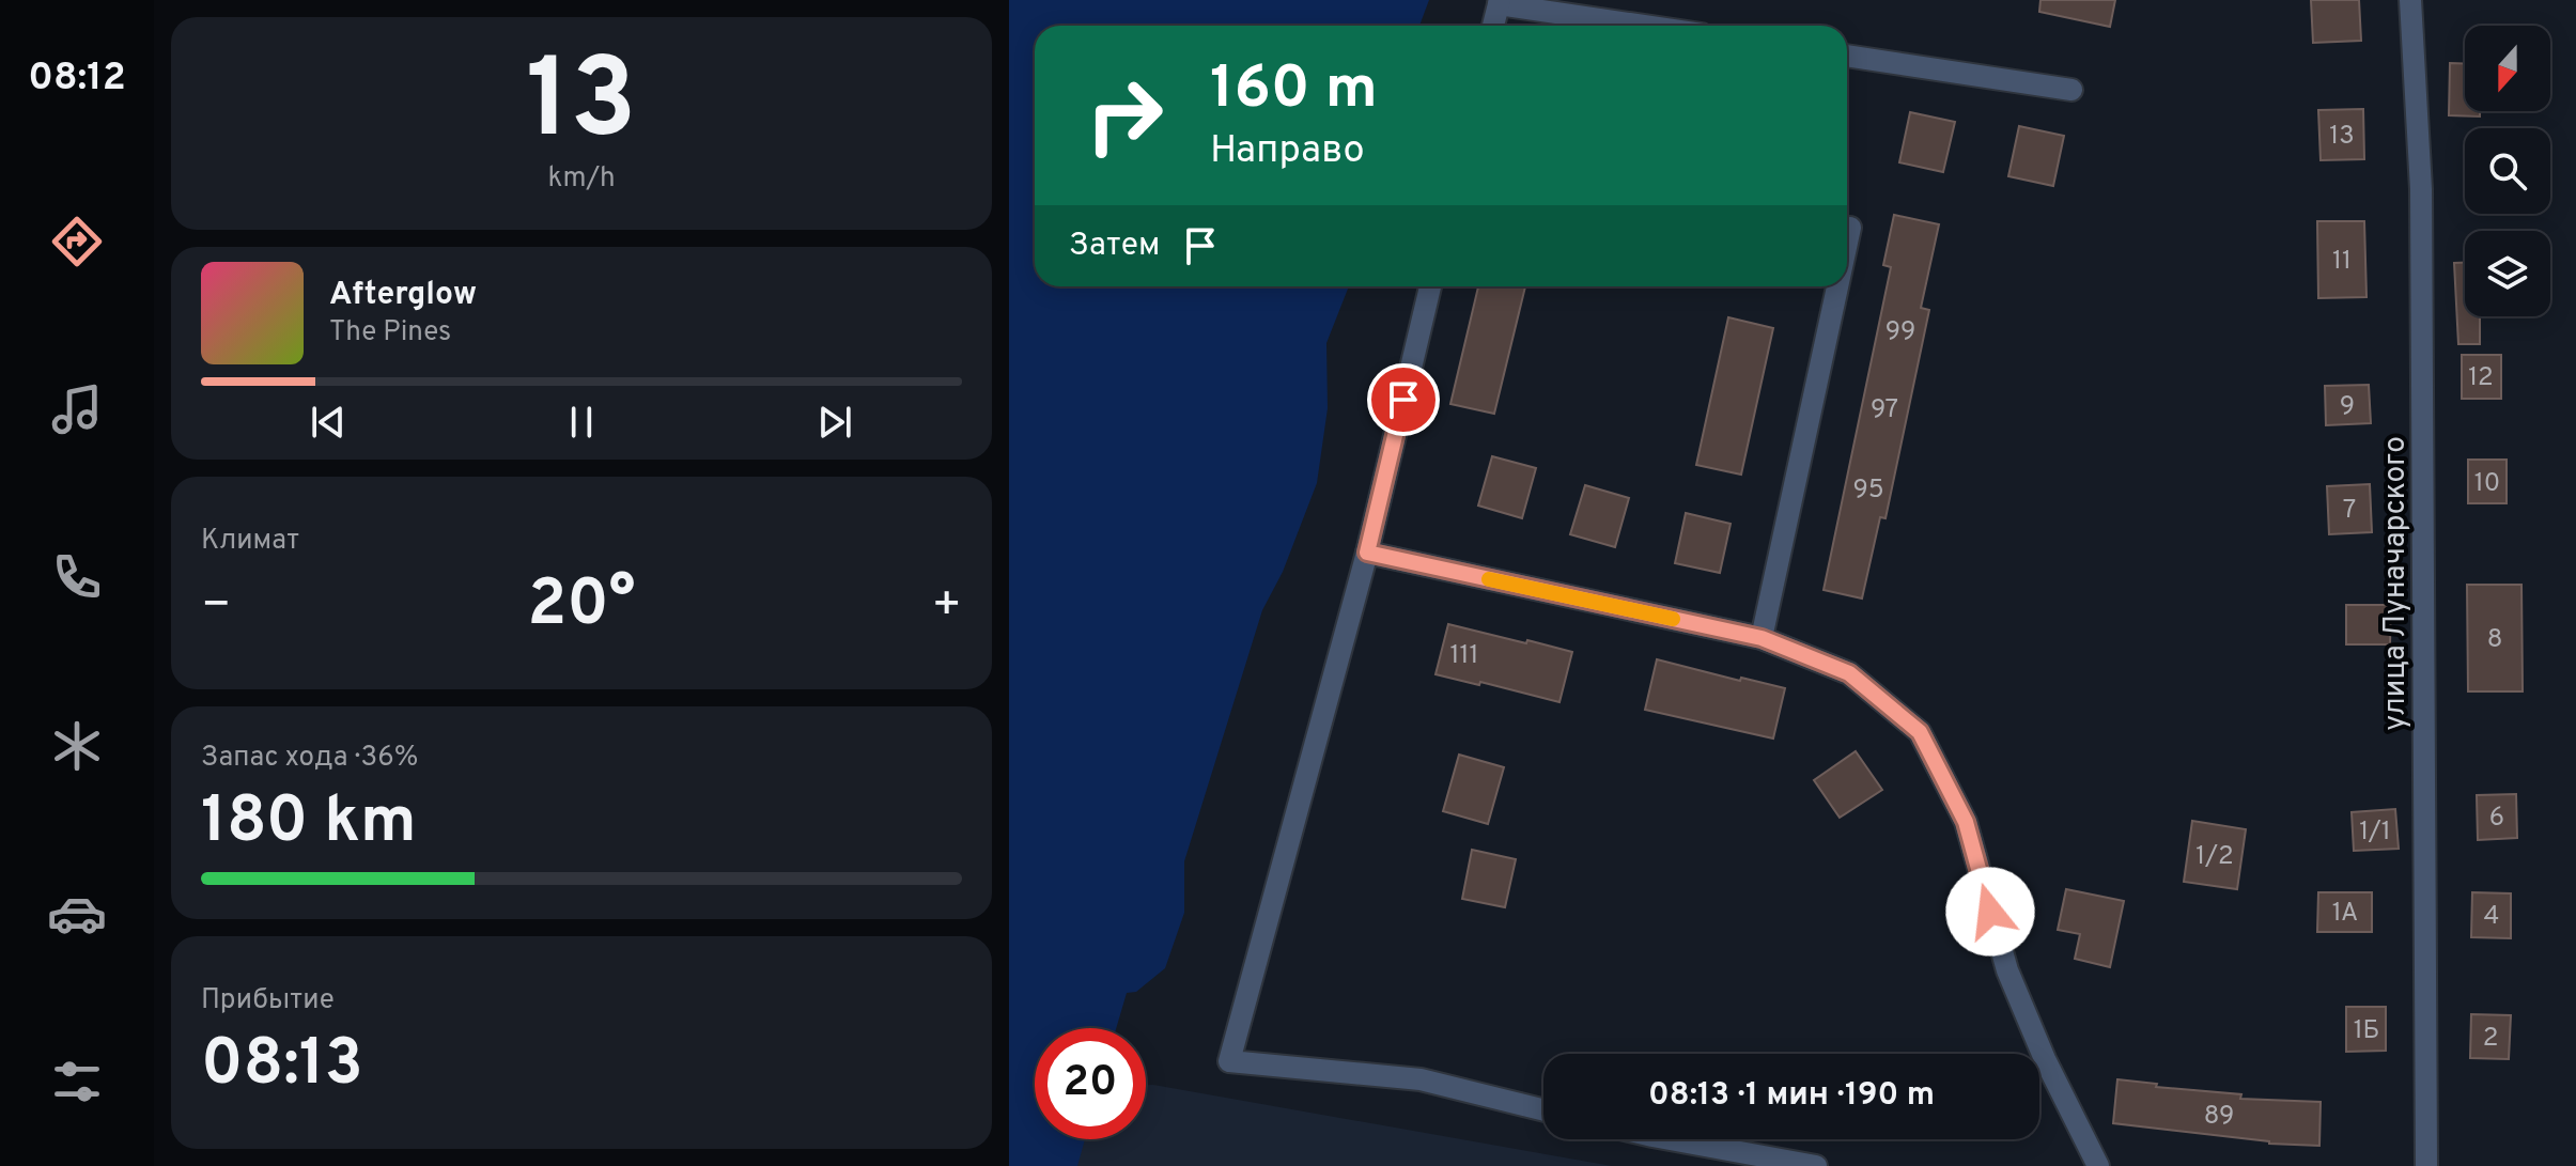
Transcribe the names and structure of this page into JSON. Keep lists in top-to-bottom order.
{
  "streets": {
    "street": ["улица Луначарского"]
  },
  "house_numbers": [
    "13",
    "11",
    "99",
    "12",
    "9",
    "97",
    "10",
    "95",
    "7",
    "8",
    "111",
    "6",
    "1/1",
    "1/2",
    "1А",
    "4",
    "1Б",
    "2",
    "89"
  ],
  "north": "bottom",
  "page": {
    "tabs": "08:12",
    "tile": [
      ["13", "km/h"],
      "Климат",
      ["Запас хода · 36%", "180 km"],
      ["Прибытие", "08:13"]
    ],
    "turn": ["160 m", "Направо"],
    "then": "Затем",
    "song": ["Afterglow", "The Pines"],
    "heat": ["−", "20°", "+"],
    "limit": "20",
    "trip": "08:13 · 1 мин · 190 m"
  }
}
